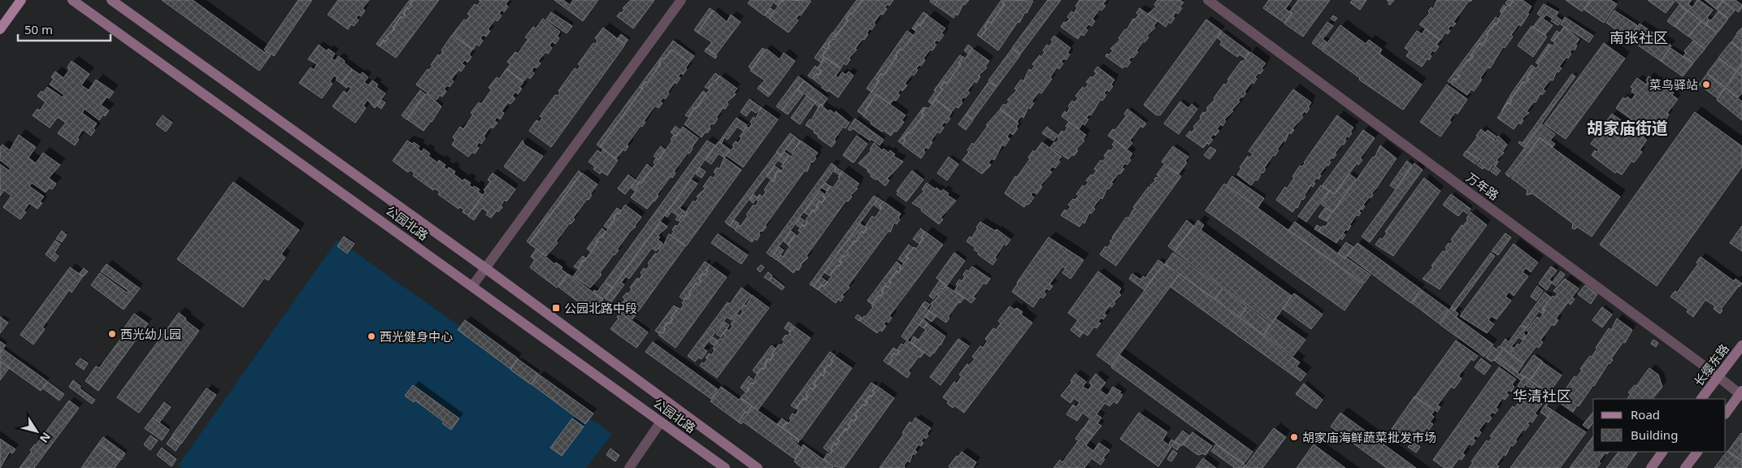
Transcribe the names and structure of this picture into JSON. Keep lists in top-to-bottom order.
{
  "streets": {
    "main road": ["公园北路", "长缨东路"],
    "street": ["万年路"]
  },
  "crossings": [
    ["万年路", "长缨东路"]
  ],
  "districts": ["南张社区", "胡家庙街道", "华清社区"],
  "places": {
    "other": [
      "菜鸟驿站",
      "西光幼儿园",
      "西光健身中心",
      "胡家庙海鲜蔬菜批发市场"
    ],
    "transit": ["公园北路中段"]
  },
  "legend": ["Road", "Building"],
  "scale_bar": "50 m",
  "north": "bottom right"
}
